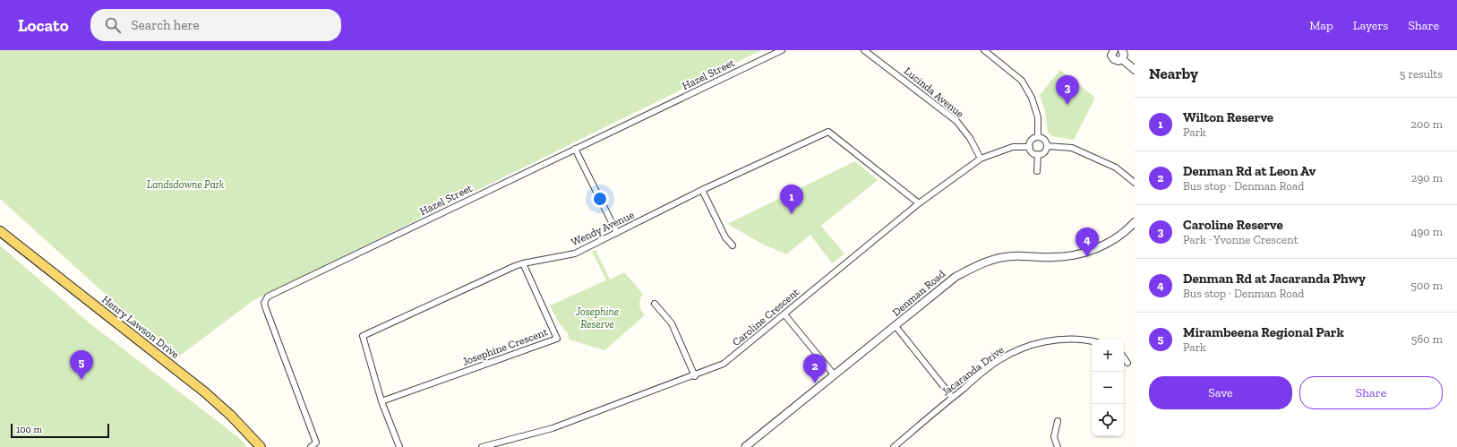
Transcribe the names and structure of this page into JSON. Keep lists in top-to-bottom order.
{
  "streets": {
    "main road": ["Henry Lawson Drive"],
    "street": [
      "Hazel Street",
      "Lucinda Avenue",
      "Wendy Avenue",
      "Denman Road",
      "Caroline Crescent",
      "Josephine Crescent",
      "Jacaranda Drive"
    ]
  },
  "crossings": [
    ["Lucinda Avenue", "Caroline Crescent"],
    ["Wendy Avenue", "Caroline Crescent"],
    ["Wendy Avenue", "Josephine Crescent"]
  ],
  "parks": ["Landsdowne Park", "Josephine Reserve"],
  "scale_bar": "100 m",
  "page": {
    "header": "Locato",
    "search": "Search here",
    "nav": ["Map", "Layers", "Share"],
    "heading": ["Nearby", "5 results"],
    "pins": [
      "3",
      "1",
      "4",
      "5",
      "2"
    ],
    "list": [
      {
        "mark": "1",
        "name": "Wilton Reserve",
        "note": "Park",
        "value": "200 m"
      },
      {
        "mark": "2",
        "name": "Denman Rd at Leon Av",
        "note": "Bus stop · Denman Road",
        "value": "290 m"
      },
      {
        "mark": "3",
        "name": "Caroline Reserve",
        "note": "Park · Yvonne Crescent",
        "value": "490 m"
      },
      {
        "mark": "4",
        "name": "Denman Rd at Jacaranda Phwy",
        "note": "Bus stop · Denman Road",
        "value": "500 m"
      },
      {
        "mark": "5",
        "name": "Mirambeena Regional Park",
        "note": "Park",
        "value": "560 m"
      }
    ],
    "map_buttons": ["+", "−"],
    "buttons": ["Save", "Share"],
    "scale": "100 m"
  }
}
